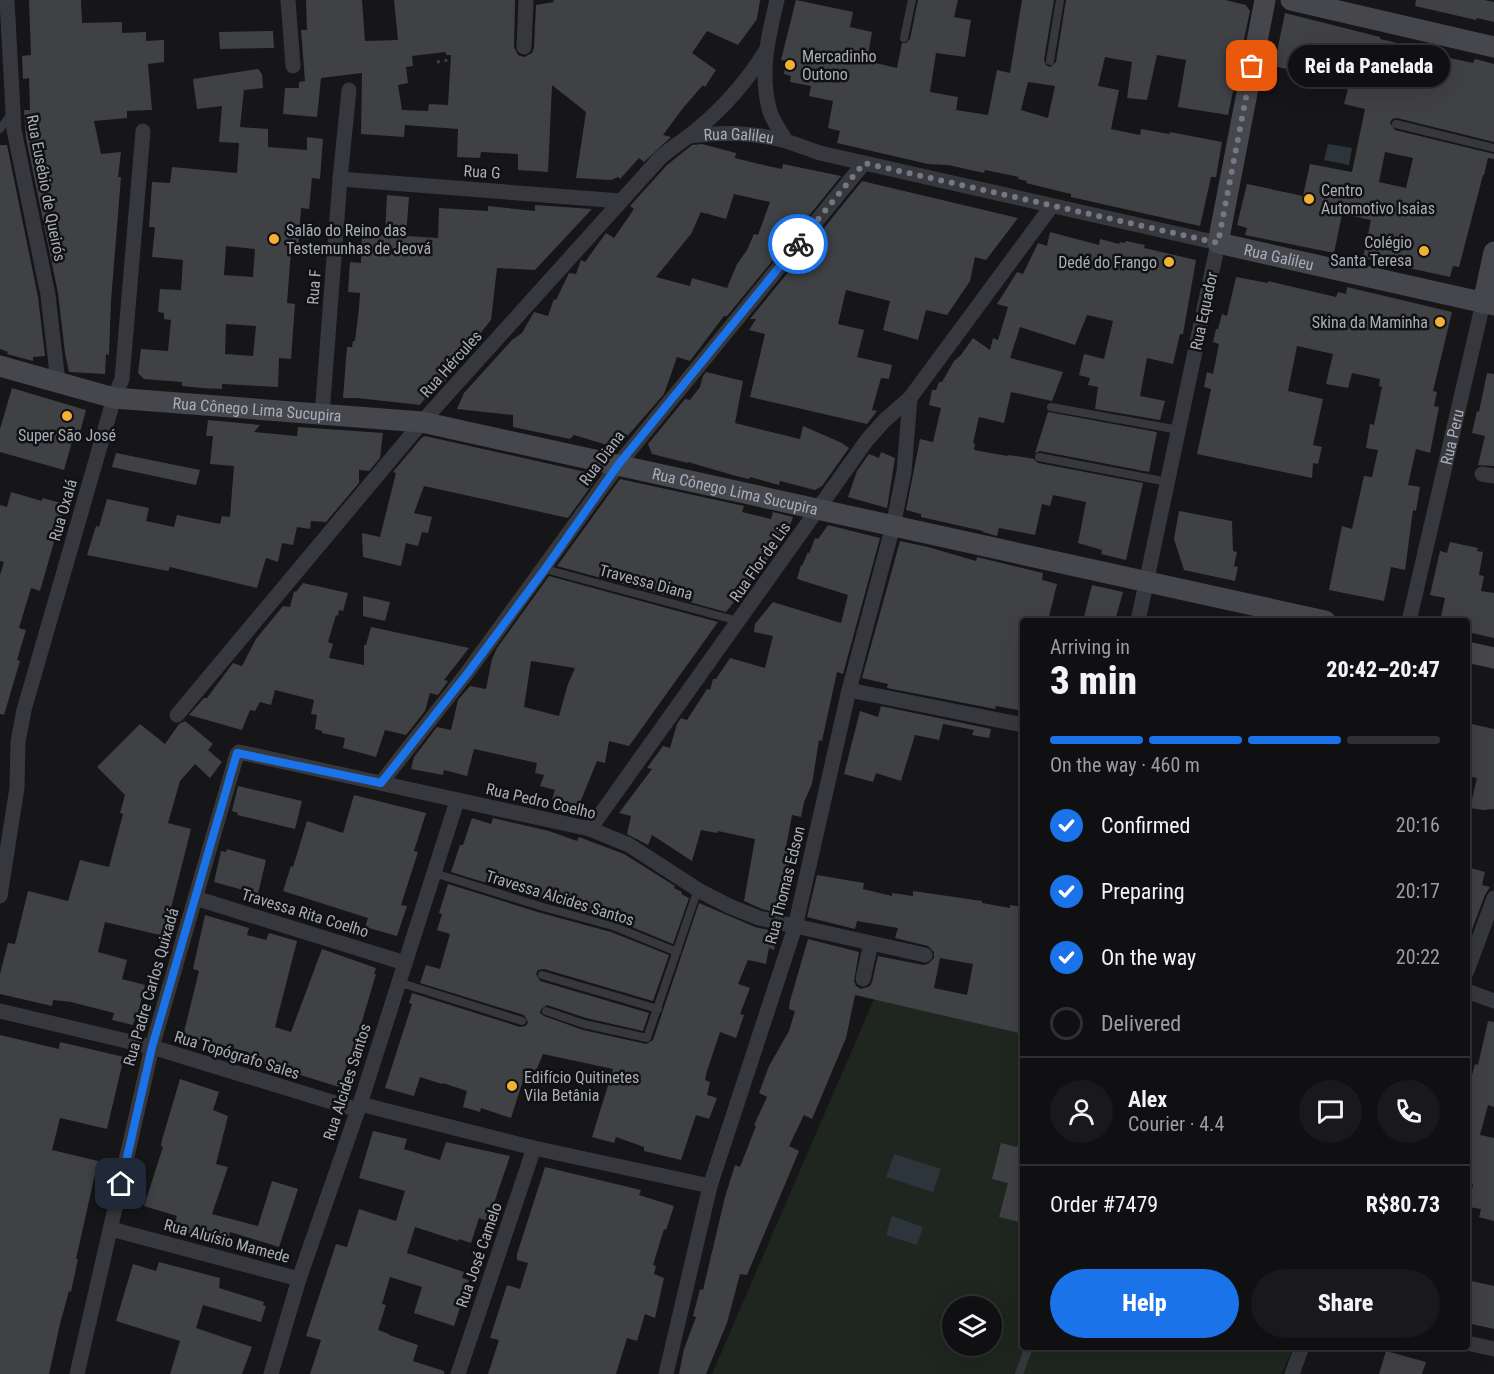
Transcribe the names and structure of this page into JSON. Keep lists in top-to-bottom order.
{
  "streets": {
    "street": [
      "Rua Galileu",
      "Rua G",
      "Rua Eusébio de Queirós",
      "Rua F",
      "Rua Equador",
      "Rua Hércules",
      "Rua Cônego Lima Sucupira",
      "Rua Peru",
      "Rua Diana",
      "Rua Oxalá",
      "Rua Flor de Lis",
      "Rua Pedro Coelho",
      "Rua Thomas Edson",
      "Travessa Rita Coelho",
      "Rua Padre Carlos Quixadá",
      "Rua Topógrafo Sales",
      "Rua Alcides Santos",
      "Rua Aluísio Mamede",
      "Rua José Camelo"
    ],
    "lane": ["Travessa Diana", "Travessa Alcides Santos"]
  },
  "crossings": [
    ["Rua Galileu", "Rua Equador"],
    ["Rua Galileu", "Rua Hércules"],
    ["Rua Galileu", "Rua Peru"],
    ["Rua Galileu", "Rua Diana"],
    ["Rua Galileu", "Rua Flor de Lis"],
    ["Rua G", "Rua F"],
    ["Rua G", "Rua Hércules"],
    ["Rua Eusébio de Queirós", "Rua Cônego Lima Sucupira"],
    ["Rua F", "Rua Cônego Lima Sucupira"],
    ["Rua Equador", "Rua Cônego Lima Sucupira"],
    ["Rua Hércules", "Rua Cônego Lima Sucupira"],
    ["Rua Cônego Lima Sucupira", "Rua Diana"],
    ["Rua Cônego Lima Sucupira", "Rua Oxalá"],
    ["Rua Cônego Lima Sucupira", "Rua Flor de Lis"],
    ["Rua Cônego Lima Sucupira", "Rua Thomas Edson"],
    ["Rua Diana", "Travessa Diana"],
    ["Rua Diana", "Rua Pedro Coelho"],
    ["Rua Flor de Lis", "Travessa Diana"],
    ["Rua Flor de Lis", "Rua Pedro Coelho"],
    ["Rua Flor de Lis", "Rua Thomas Edson"],
    ["Rua Pedro Coelho", "Rua Thomas Edson"],
    ["Rua Pedro Coelho", "Rua Padre Carlos Quixadá"],
    ["Rua Pedro Coelho", "Rua Alcides Santos"],
    ["Rua Thomas Edson", "Rua Topógrafo Sales"],
    ["Travessa Alcides Santos", "Rua Alcides Santos"],
    ["Travessa Rita Coelho", "Rua Padre Carlos Quixadá"],
    ["Travessa Rita Coelho", "Rua Alcides Santos"],
    ["Rua Padre Carlos Quixadá", "Rua Topógrafo Sales"],
    ["Rua Padre Carlos Quixadá", "Rua Aluísio Mamede"],
    ["Rua Topógrafo Sales", "Rua Alcides Santos"],
    ["Rua Topógrafo Sales", "Rua José Camelo"],
    ["Rua Alcides Santos", "Rua Aluísio Mamede"]
  ],
  "places": [
    "Mercadinho Outono",
    "Rei da Panelada",
    "Centro Automotivo Isaias",
    "Salão do Reino das Testemunhas de Jeová",
    "Colégio Santa Teresa",
    "Dedé do Frango",
    "Skina da Maminha",
    "Super São José",
    "Edifício Quitinetes Vila Betânia"
  ],
  "page": {
    "bubble": "Rei da Panelada",
    "heading": ["3 min", "Arriving in", "20:42–20:47"],
    "panel": [
      "Alex",
      "Courier · 4.4",
      "Order #7479",
      "R$80.73"
    ],
    "bar": "On the way · 460 m",
    "list": [
      ["Confirmed", "20:16"],
      ["Preparing", "20:17"],
      ["On the way", "20:22"],
      "Delivered"
    ],
    "buttons": ["Help", "Share"]
  }
}
